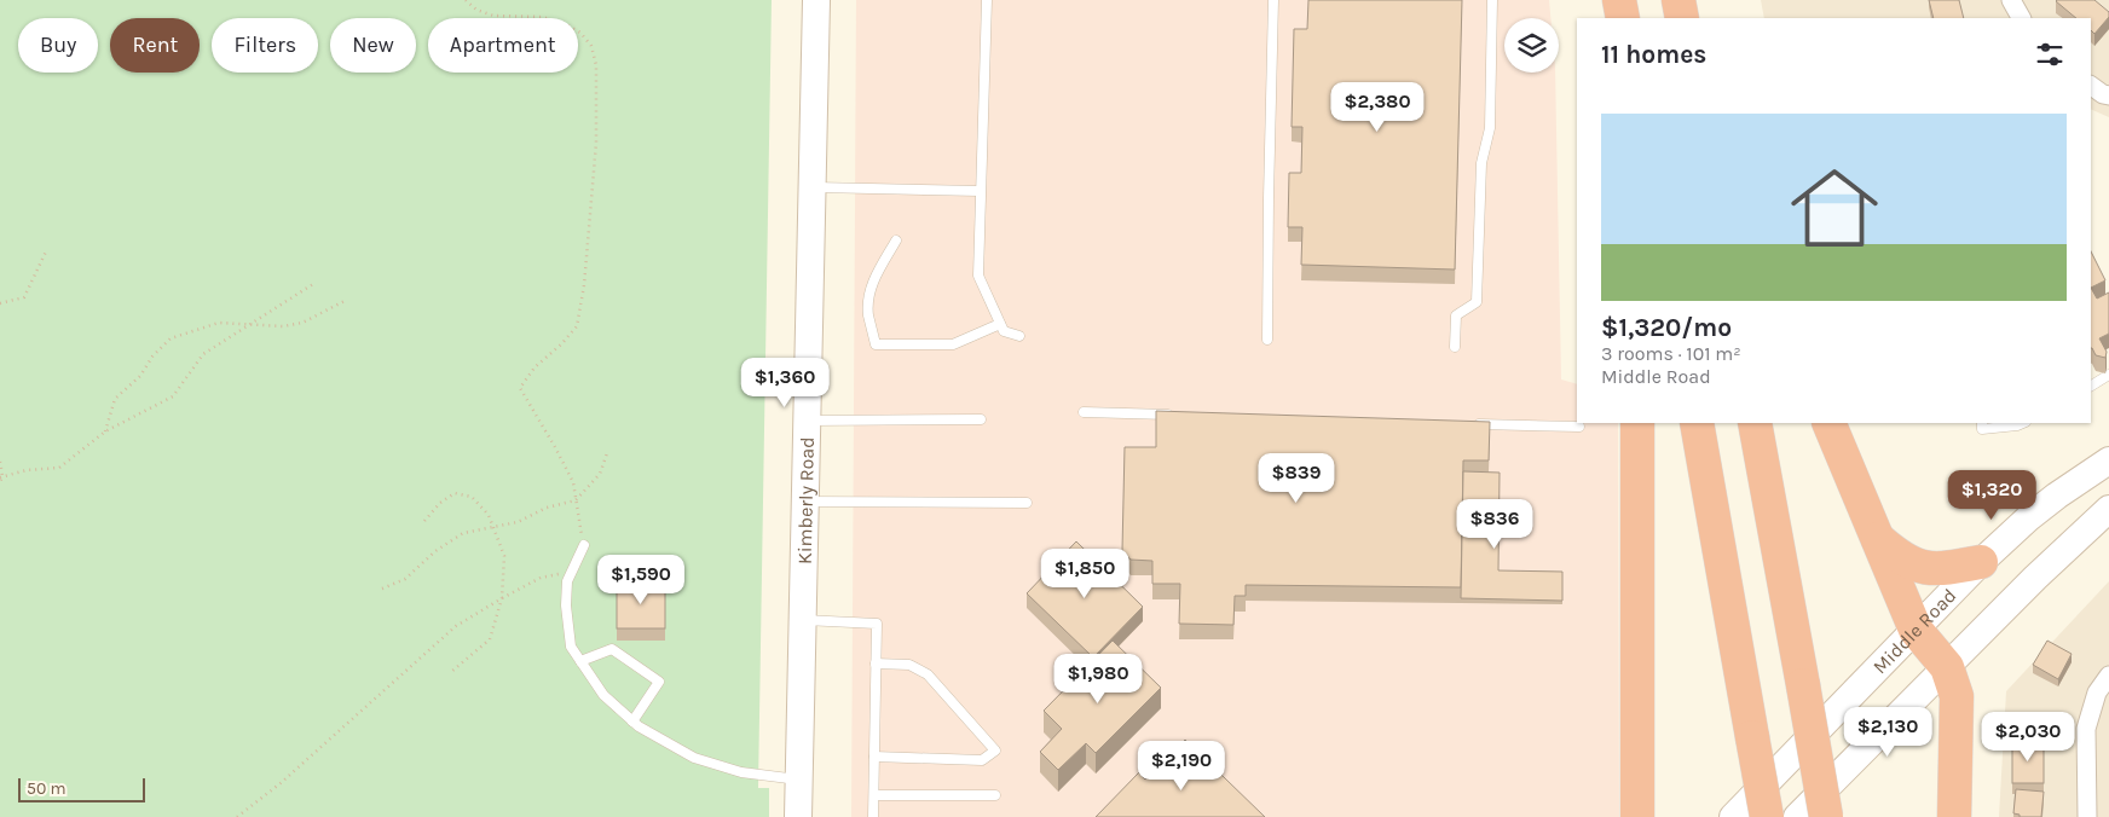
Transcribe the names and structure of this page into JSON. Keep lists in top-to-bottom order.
{
  "streets": {
    "main road": ["Kimberly Road", "Middle Road"]
  },
  "scale_bar": "50 m",
  "page": {
    "chip": [
      "Buy",
      "Rent",
      "Filters",
      "New",
      "Apartment"
    ],
    "heading": "11 homes",
    "price": [
      "$2,380",
      "$1,360",
      "$839",
      "$1,320",
      "$836",
      "$1,850",
      "$1,590",
      "$1,980",
      "$2,130",
      "$2,030",
      "$2,190"
    ],
    "list": [
      {
        "name": "$1,320/mo",
        "note": "3 rooms · 101 m² · Middle Road"
      }
    ],
    "scale": "50 m"
  }
}
